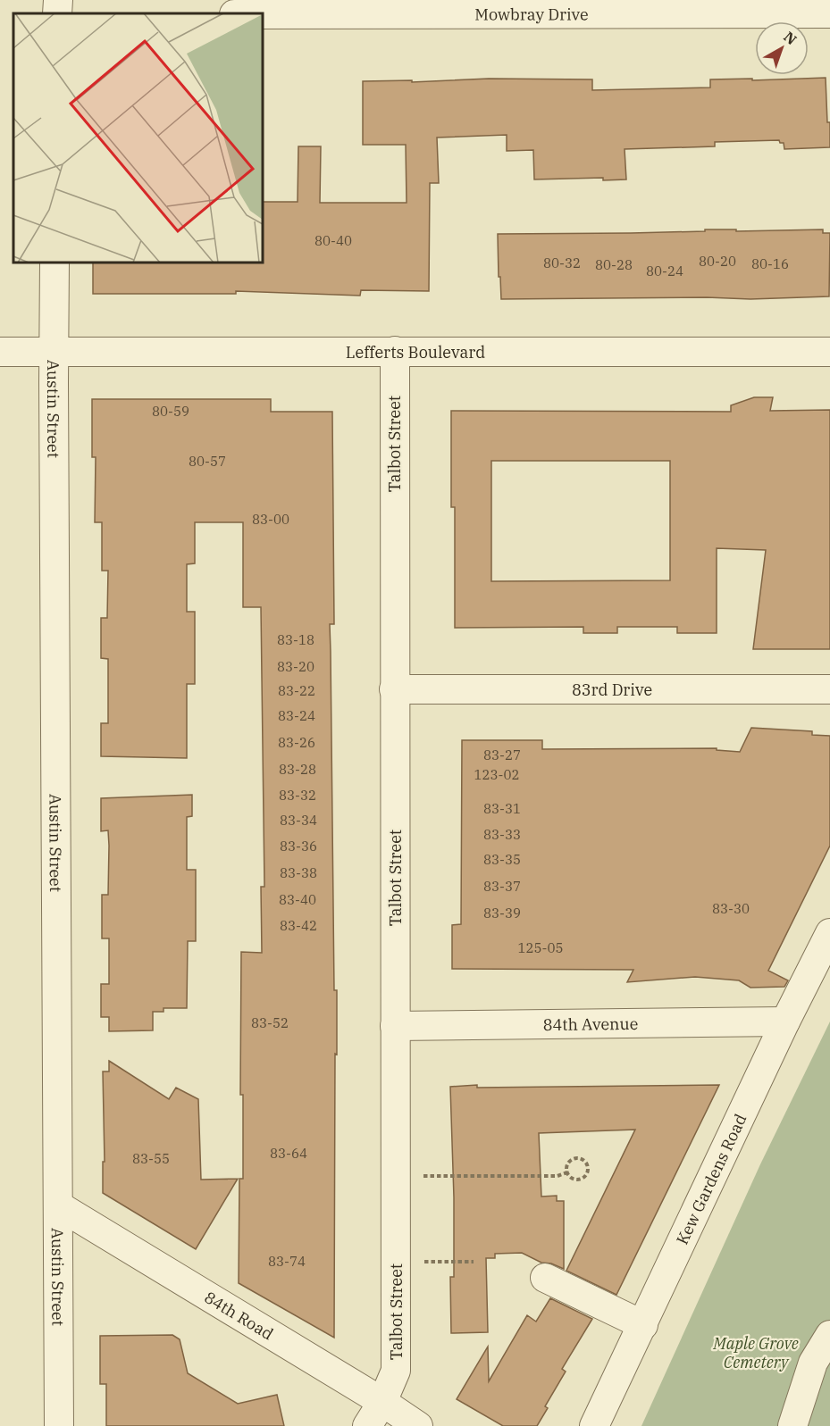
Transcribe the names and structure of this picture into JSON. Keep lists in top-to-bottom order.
{
  "streets": {
    "street": [
      "Mowbray Drive",
      "Lefferts Boulevard",
      "Austin Street",
      "Talbot Street",
      "83rd Drive",
      "84th Avenue",
      "Kew Gardens Road",
      "84th Road"
    ]
  },
  "crossings": [
    ["Lefferts Boulevard", "Austin Street"],
    ["Lefferts Boulevard", "Talbot Street"],
    ["Austin Street", "84th Road"],
    ["Talbot Street", "83rd Drive"],
    ["Talbot Street", "84th Avenue"],
    ["Talbot Street", "84th Road"],
    ["84th Avenue", "Kew Gardens Road"]
  ],
  "parks": ["Maple Grove Cemetery"],
  "house_numbers": [
    "80-40",
    "80-20",
    "80-32",
    "80-16",
    "80-28",
    "80-24",
    "80-59",
    "80-57",
    "83-00",
    "83-18",
    "83-20",
    "83-22",
    "83-24",
    "83-26",
    "83-27",
    "83-28",
    "123-02",
    "83-32",
    "83-31",
    "83-34",
    "83-33",
    "83-36",
    "83-35",
    "83-38",
    "83-37",
    "83-40",
    "83-30",
    "83-39",
    "83-42",
    "125-05",
    "83-52",
    "83-64",
    "83-55",
    "83-74"
  ],
  "north": "top right"
}
